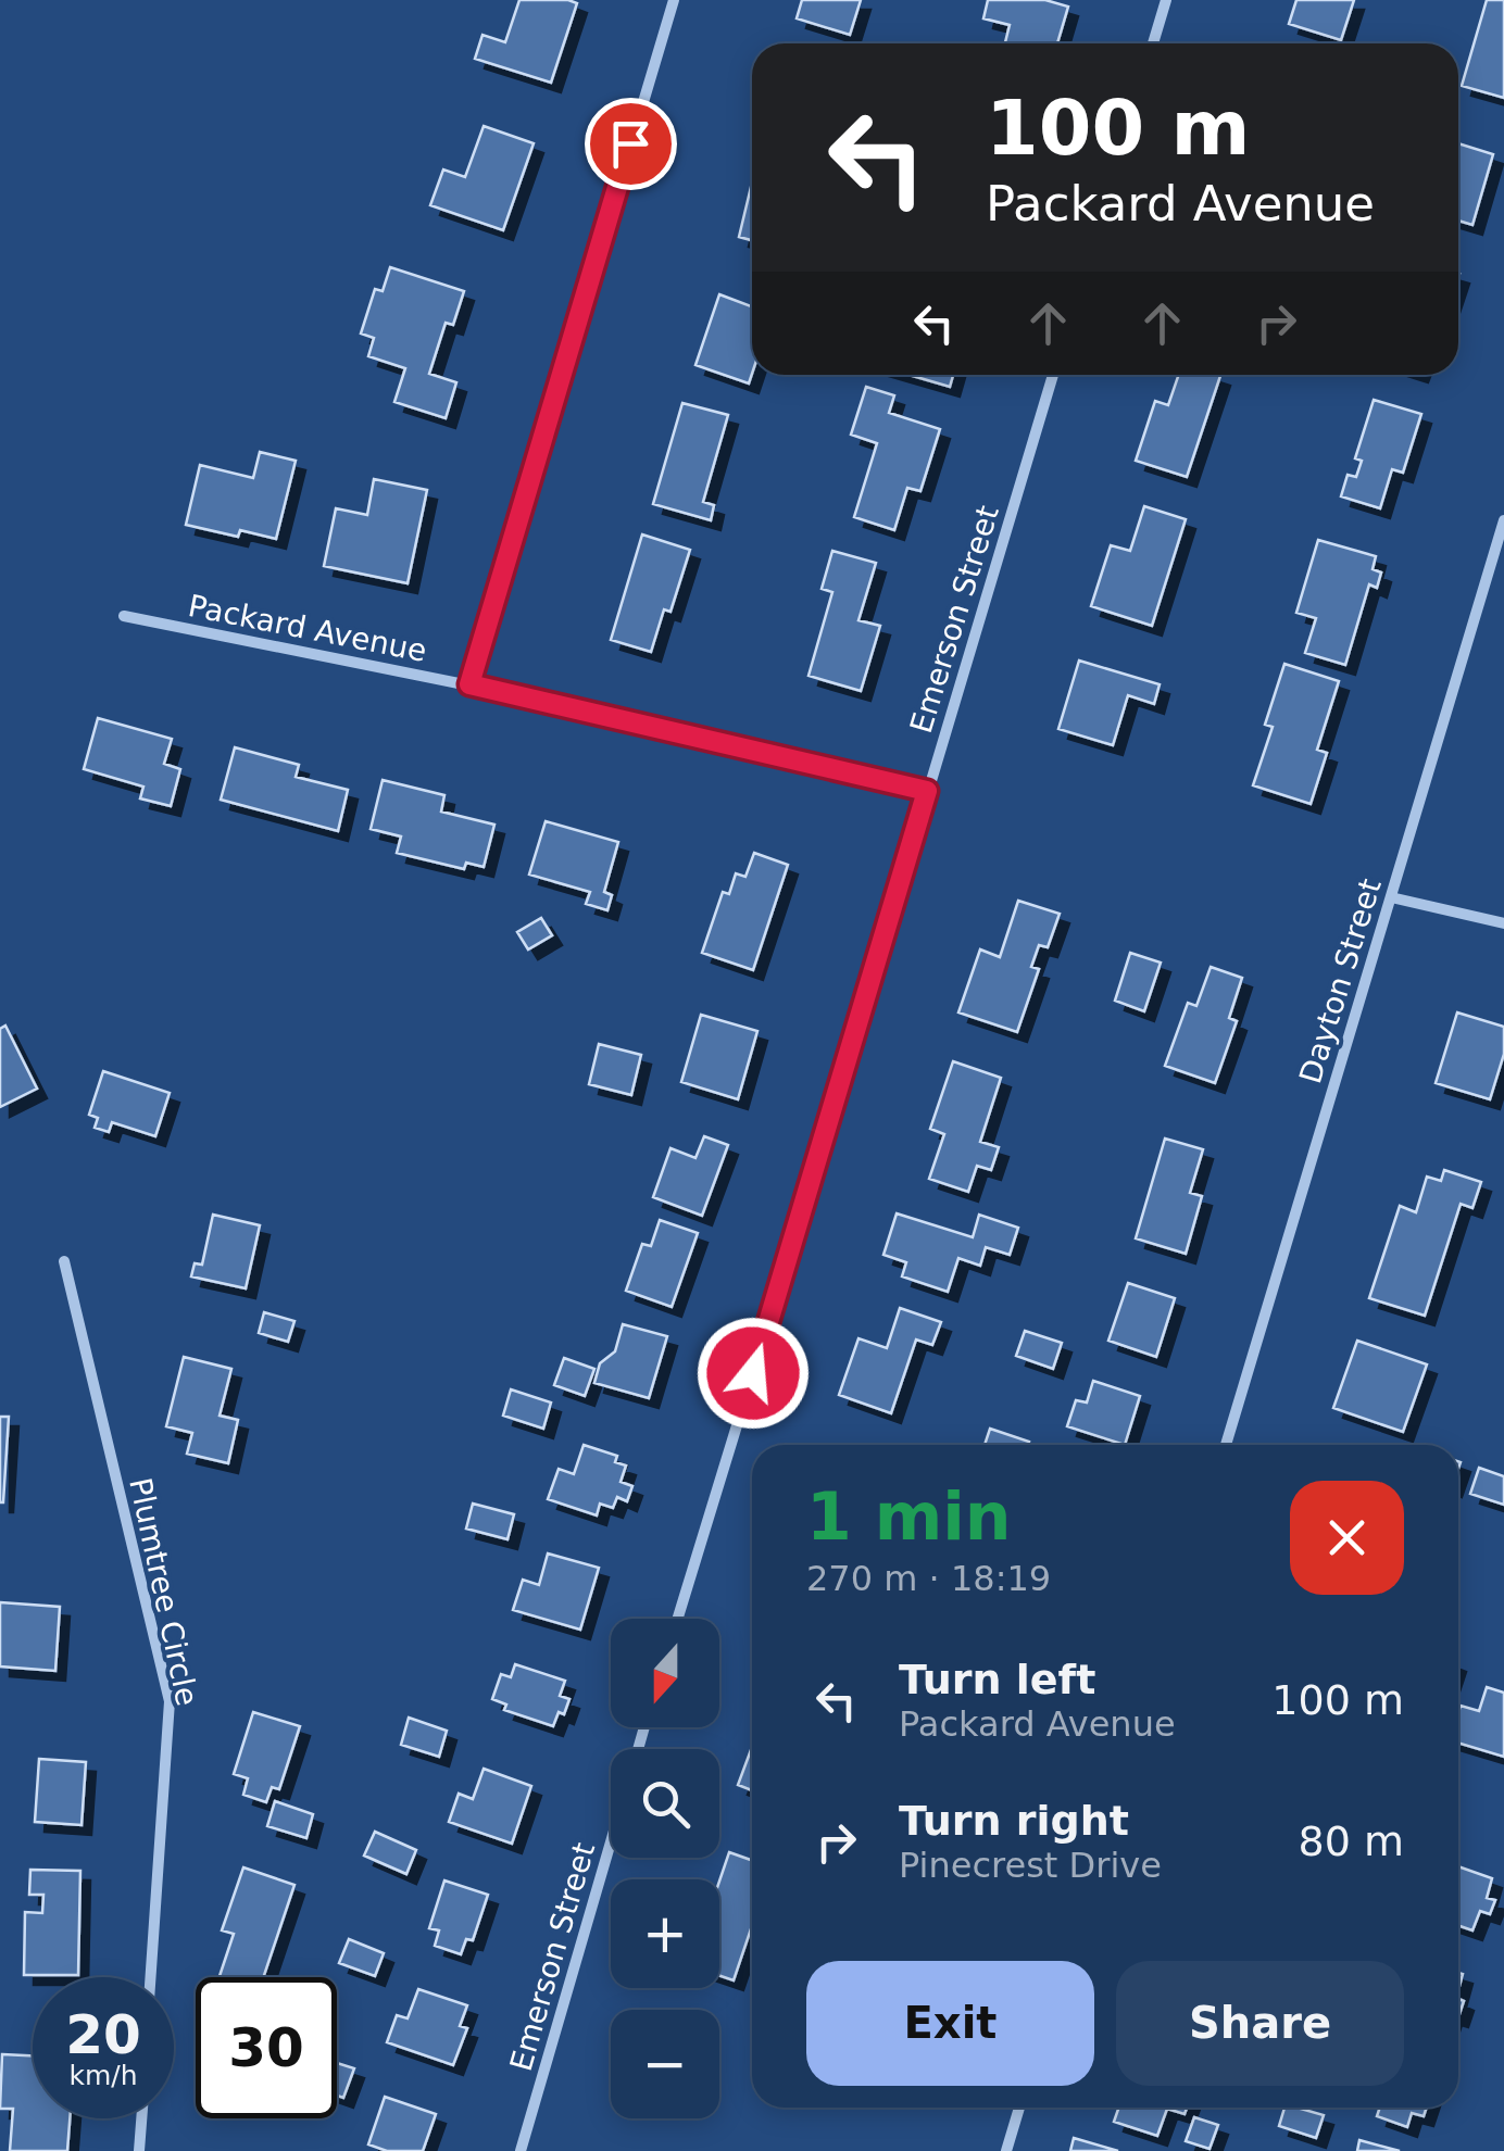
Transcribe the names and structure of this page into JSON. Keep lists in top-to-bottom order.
{
  "streets": {
    "street": [
      "Emerson Street",
      "Packard Avenue",
      "Dayton Street",
      "Plumtree Circle"
    ]
  },
  "crossings": [
    ["Emerson Street", "Packard Avenue"]
  ],
  "north": "bottom",
  "page": {
    "turn": ["100 m", "Packard Avenue"],
    "heading": ["1 min", "270 m · 18:19"],
    "map_buttons": ["+", "−"],
    "list": [
      {
        "name": "Turn left",
        "note": "Packard Avenue",
        "value": "100 m"
      },
      {
        "name": "Turn right",
        "note": "Pinecrest Drive",
        "value": "80 m"
      }
    ],
    "buttons": ["Exit", "Share"],
    "speed": "20 km/h",
    "limit": "30"
  }
}
